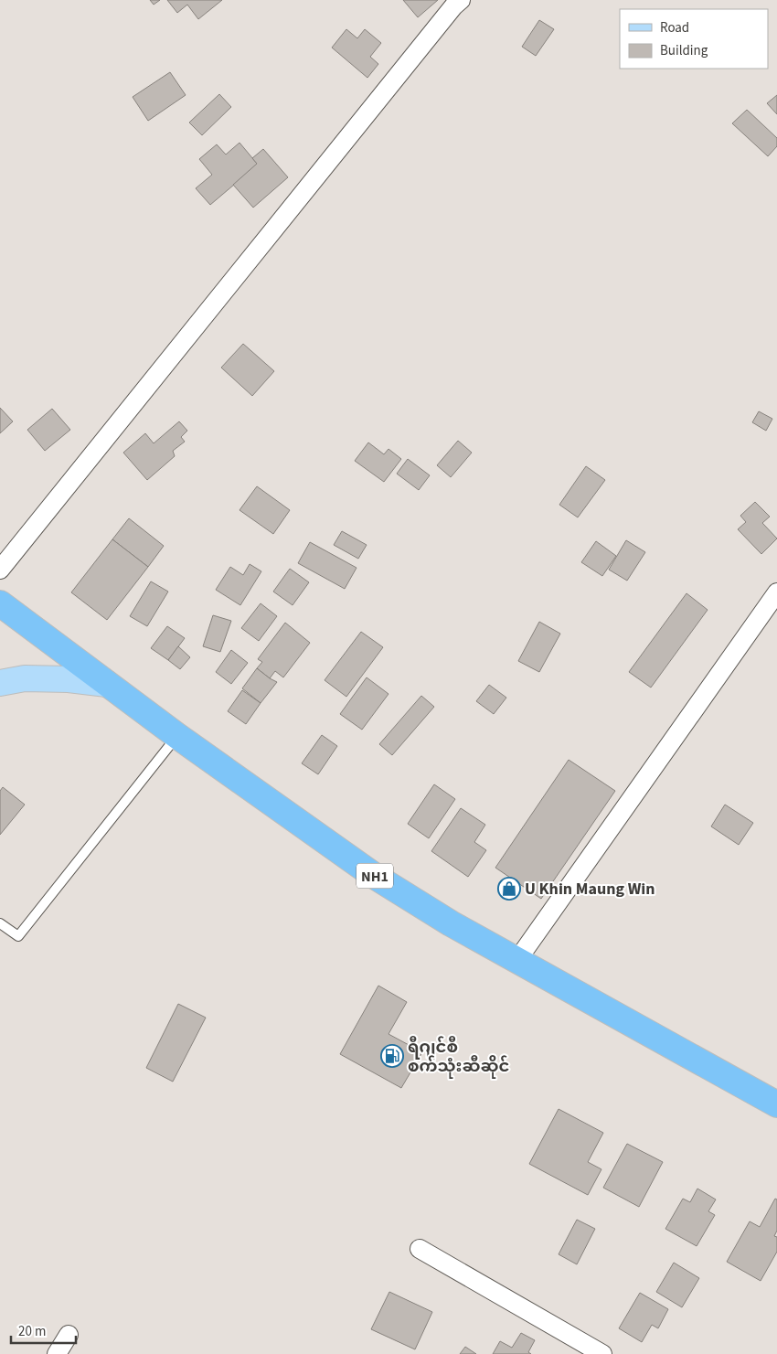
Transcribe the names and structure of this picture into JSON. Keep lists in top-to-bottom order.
{
  "streets": {
    "highway": ["NH1"]
  },
  "places": {
    "shop": ["U Khin Maung Win"],
    "fuel station": ["ရီဂျင်စီ စက်သုံးဆီဆိုင်"]
  },
  "legend": ["Road", "Building"],
  "scale_bar": "20 m"
}
